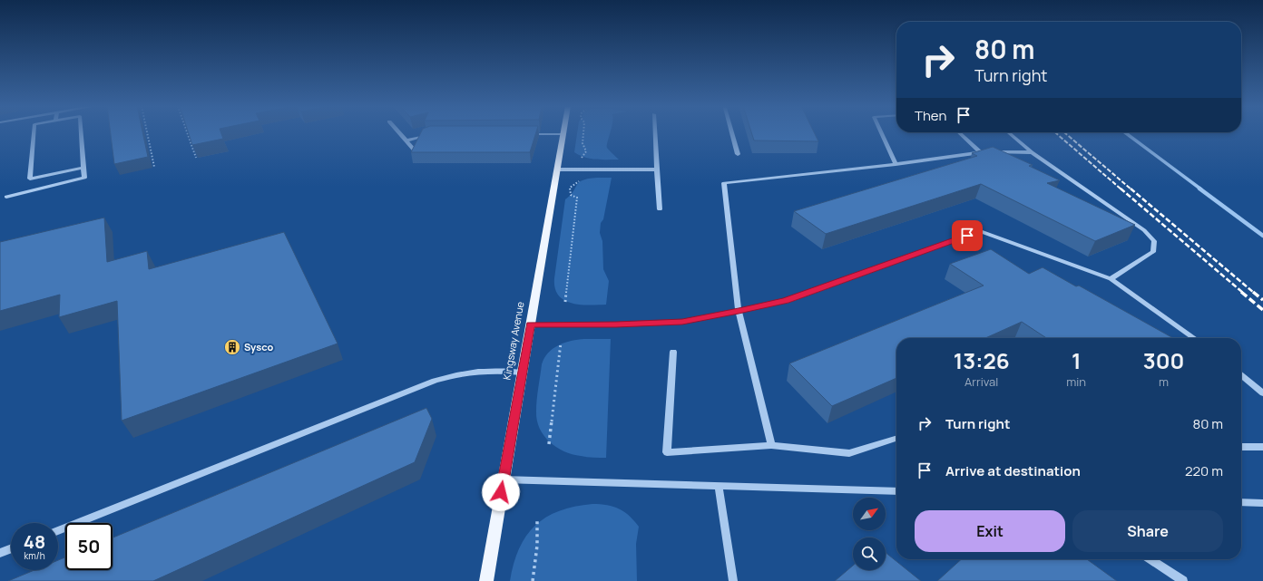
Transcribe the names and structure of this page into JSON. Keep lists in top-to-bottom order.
{
  "streets": {
    "main road": ["Kingsway Avenue"]
  },
  "places": {
    "building": ["Sysco"]
  },
  "north": "top right",
  "page": {
    "turn": ["80 m", "Turn right"],
    "then": "Then",
    "eta": [
      "13:26",
      "Arrival",
      "1",
      "min",
      "300",
      "m"
    ],
    "list": [
      {
        "name": "Turn right",
        "value": "80 m"
      },
      {
        "name": "Arrive at destination",
        "value": "220 m"
      }
    ],
    "buttons": ["Exit", "Share"],
    "speed": "48 km/h",
    "limit": "50"
  }
}
